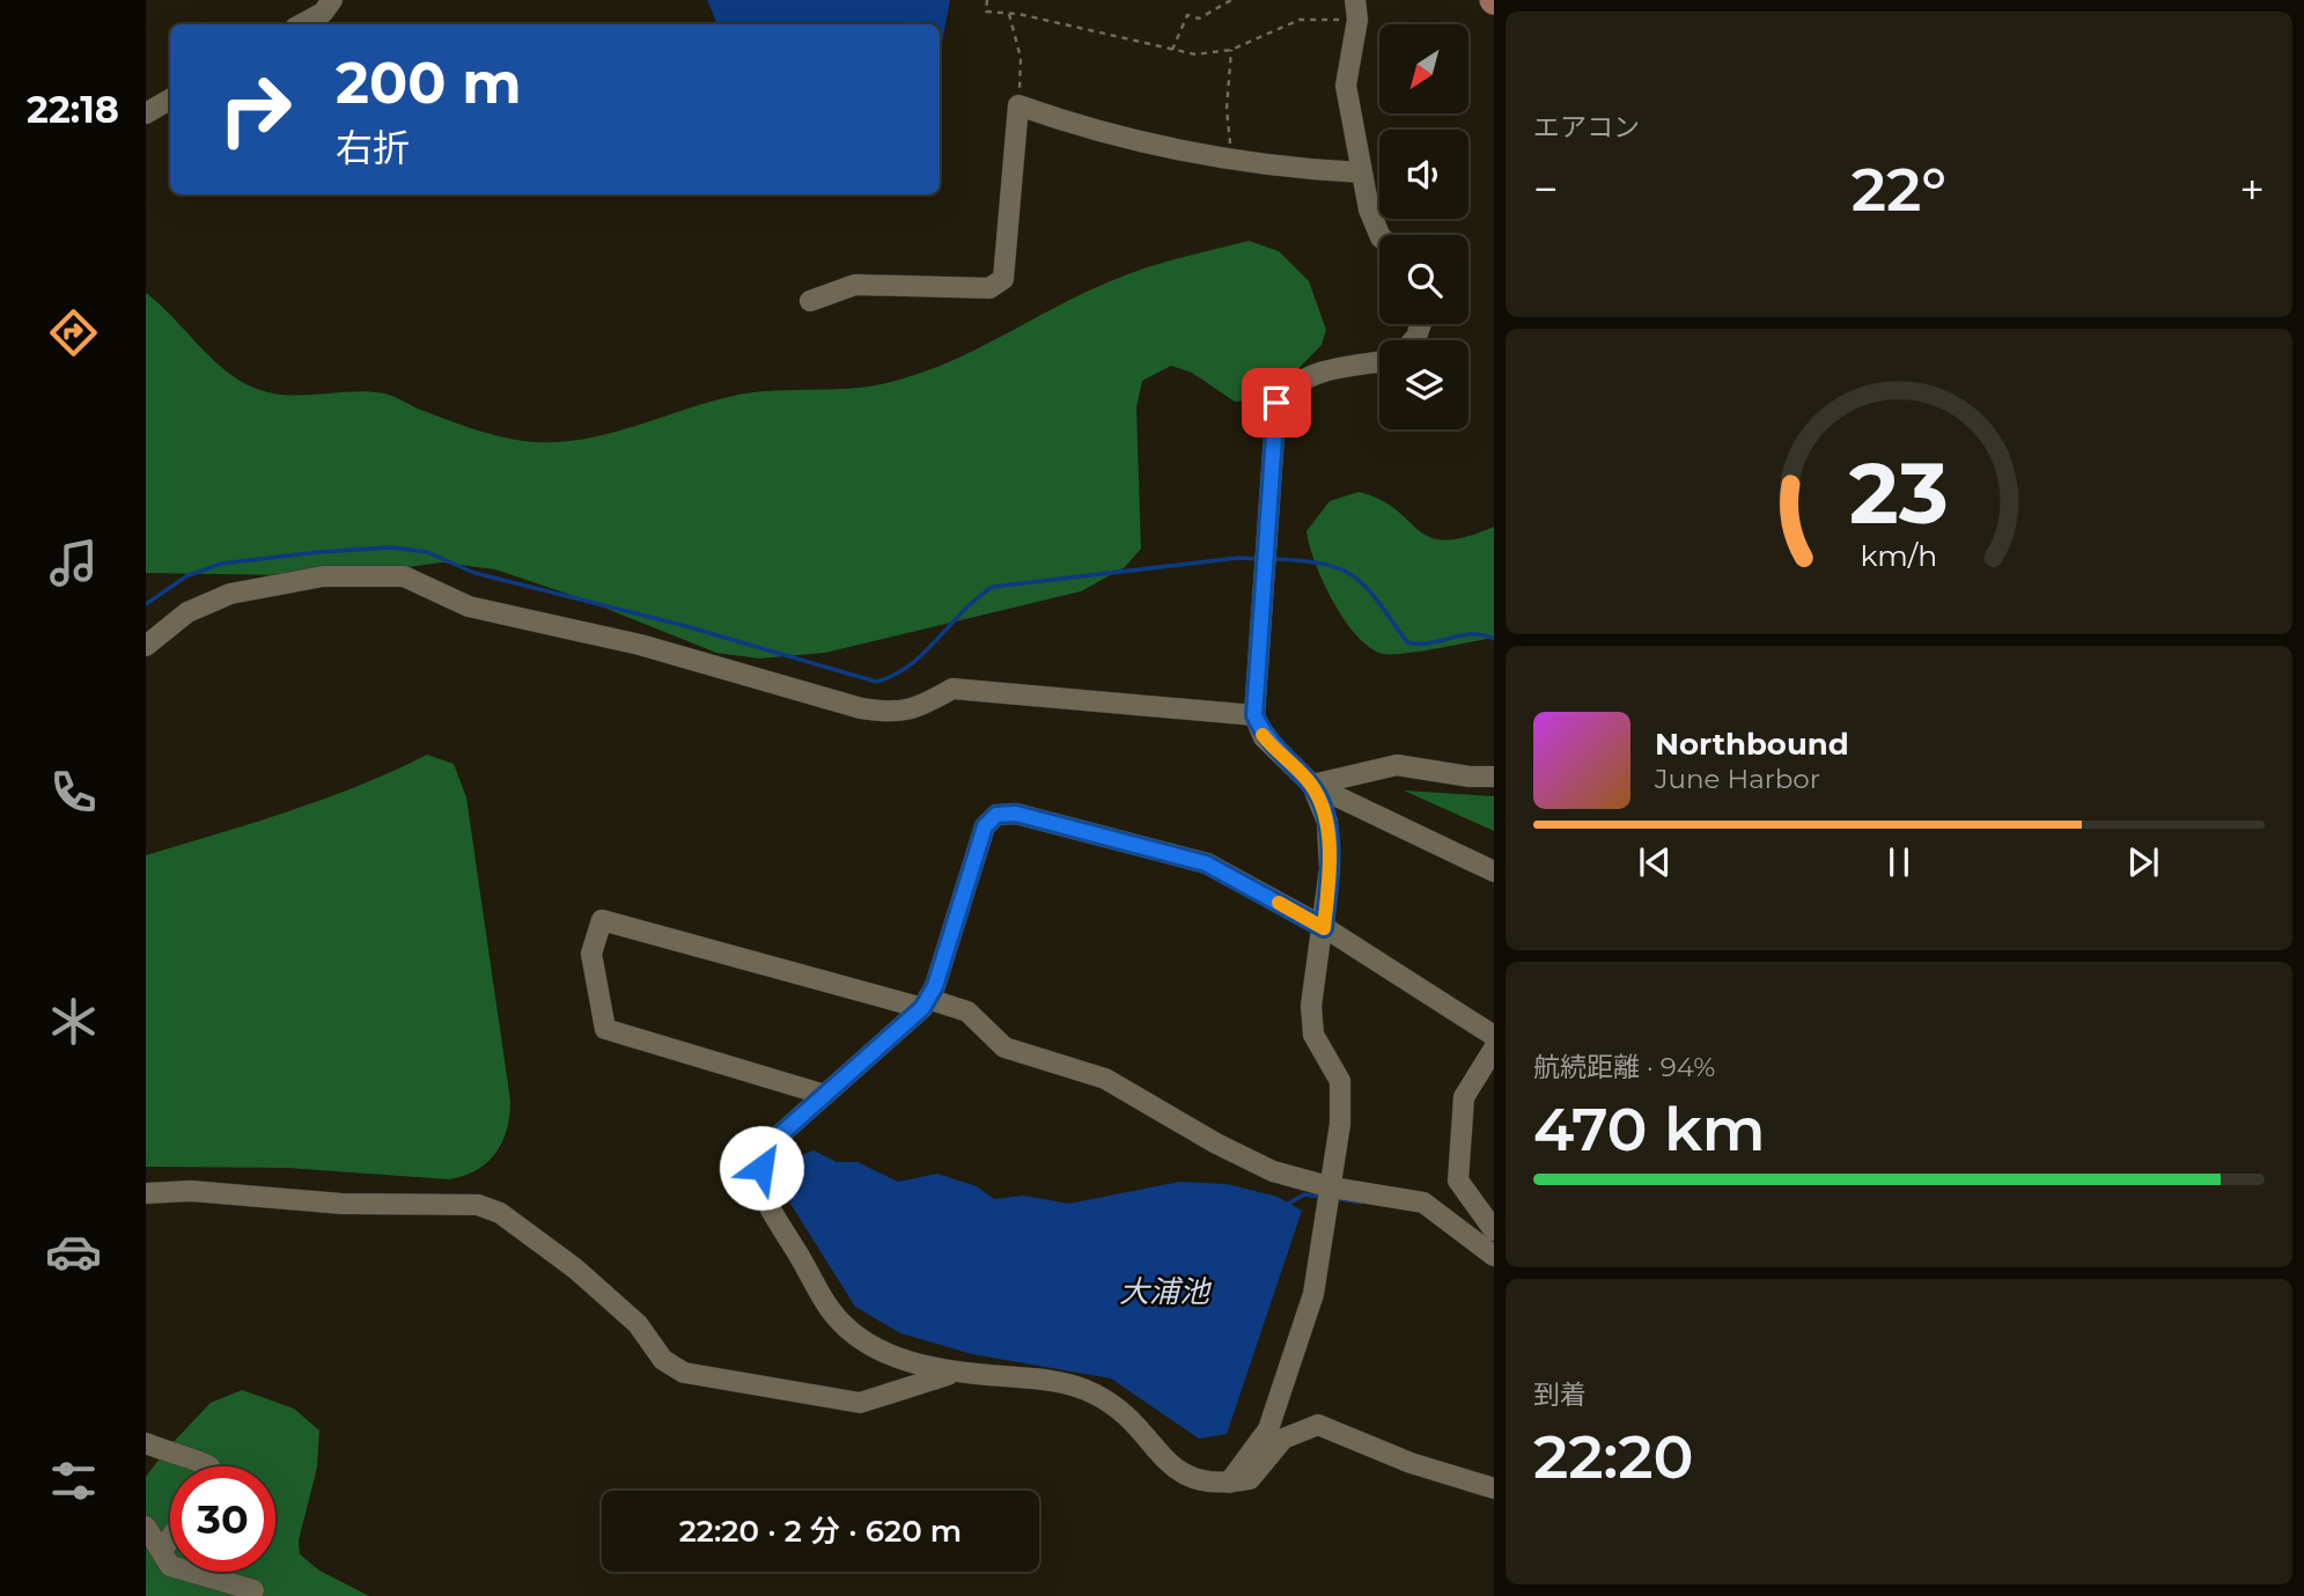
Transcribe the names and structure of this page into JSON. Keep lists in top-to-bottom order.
{
  "water": ["大浦池"],
  "north": "bottom left",
  "page": {
    "tabs": "22:18",
    "tile": [
      "エアコン",
      ["航続距離 · 94%", "470 km"],
      ["到着", "22:20"]
    ],
    "turn": ["200 m", "右折"],
    "heat": ["−", "22°", "+"],
    "song": ["Northbound", "June Harbor"],
    "limit": "30",
    "trip": "22:20 · 2 分 · 620 m",
    "gauge": ["23", "km/h"]
  }
}
